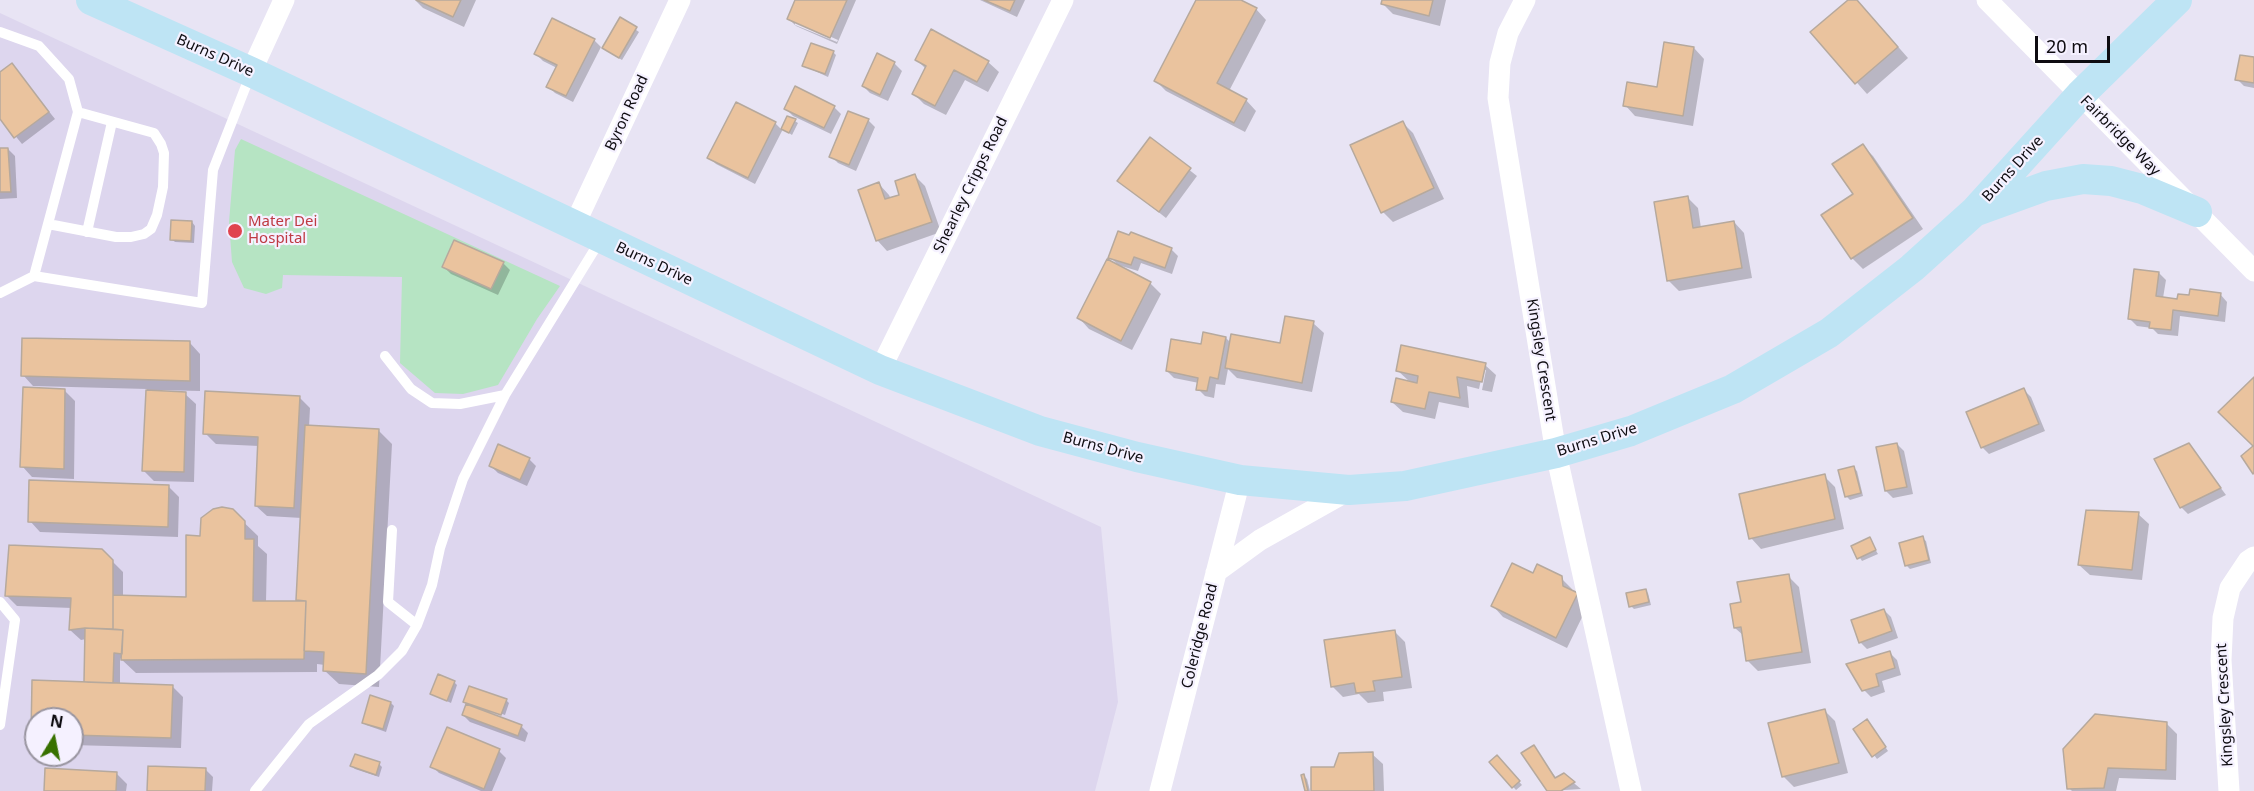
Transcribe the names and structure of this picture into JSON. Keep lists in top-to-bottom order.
{
  "streets": {
    "main road": ["Burns Drive"],
    "street": [
      "Byron Road",
      "Fairbridge Way",
      "Shearley Cripps Road",
      "Kingsley Crescent",
      "Coleridge Road"
    ]
  },
  "crossings": [
    ["Burns Drive", "Byron Road"],
    ["Burns Drive", "Fairbridge Way"],
    ["Burns Drive", "Shearley Cripps Road"],
    ["Burns Drive", "Kingsley Crescent"],
    ["Burns Drive", "Coleridge Road"]
  ],
  "places": ["Mater Dei Hospital"],
  "scale_bar": "20 m",
  "north": "top"
}
